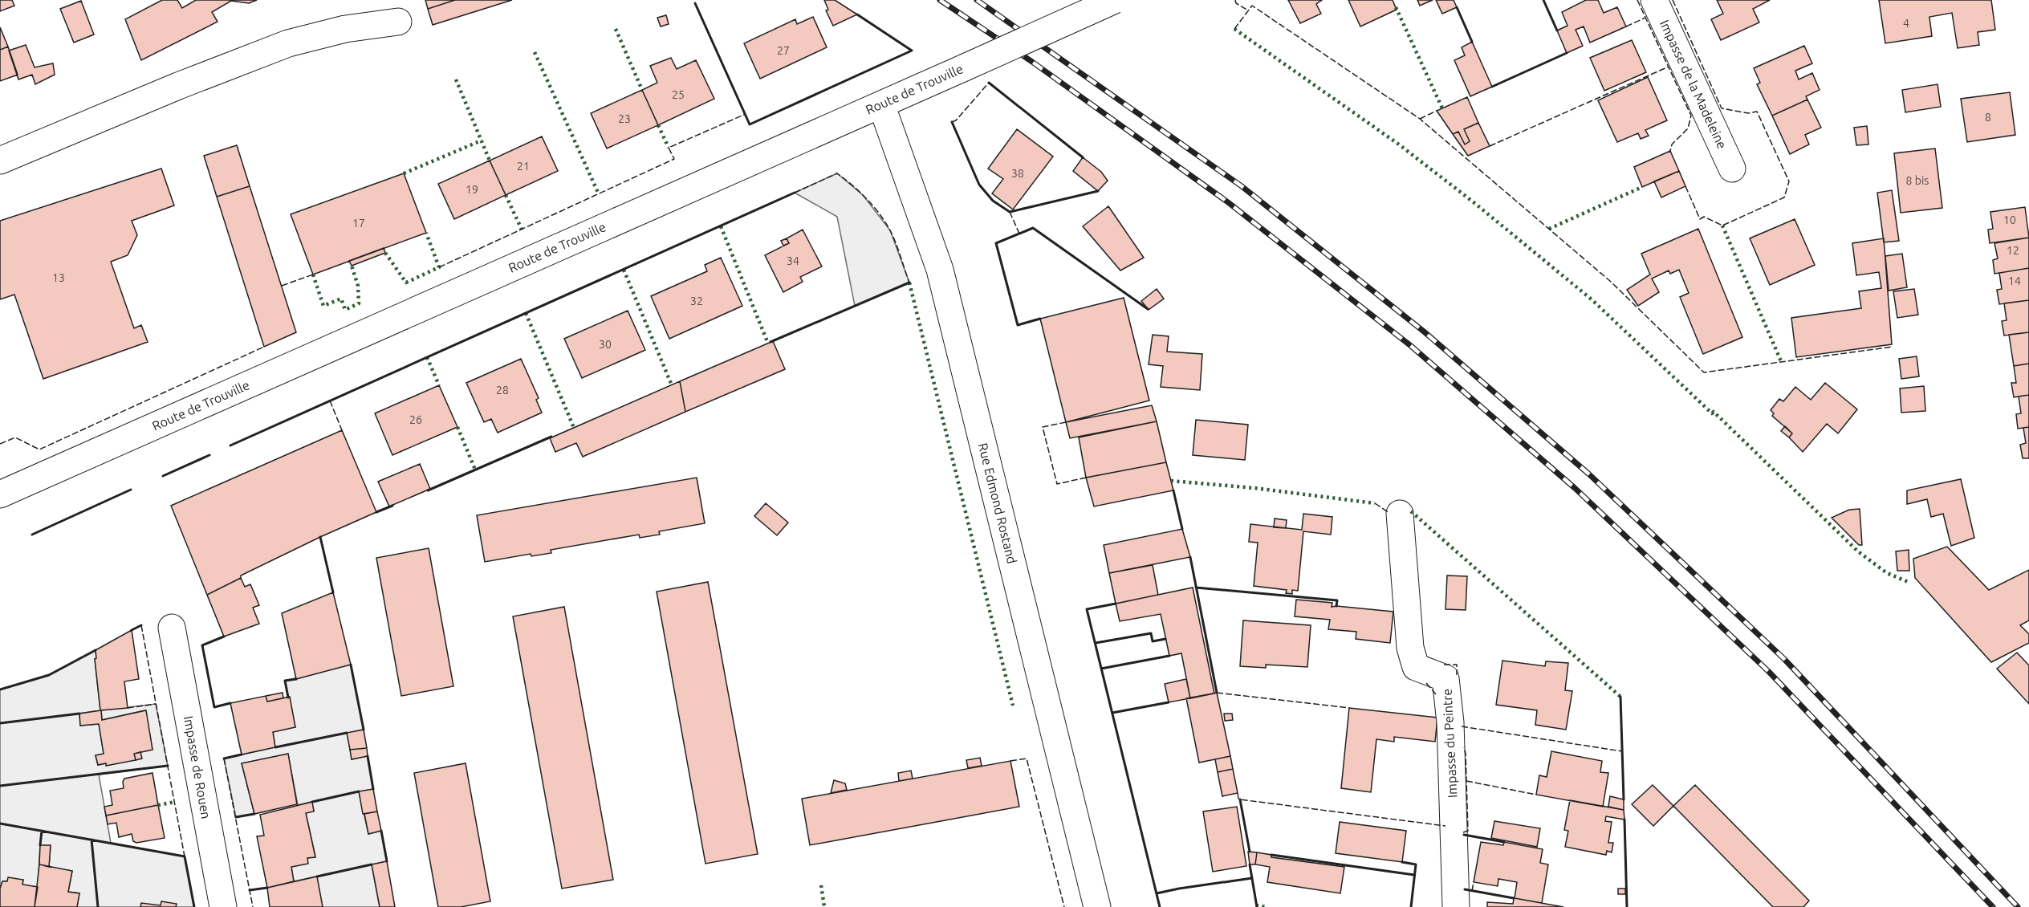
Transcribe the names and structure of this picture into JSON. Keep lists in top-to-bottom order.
{
  "streets": {
    "main road": [
      "Impasse de la Madeleine",
      "Route de Trouville",
      "Rue Edmond Rostand",
      "Impasse du Peintre",
      "Impasse de Rouen"
    ]
  },
  "crossings": [
    ["Route de Trouville", "Rue Edmond Rostand"]
  ],
  "house_numbers": [
    "4",
    "27",
    "25",
    "8",
    "23",
    "21",
    "38",
    "8 bis",
    "19",
    "10",
    "17",
    "12",
    "34",
    "13",
    "14",
    "32",
    "30",
    "28",
    "26"
  ]
}
